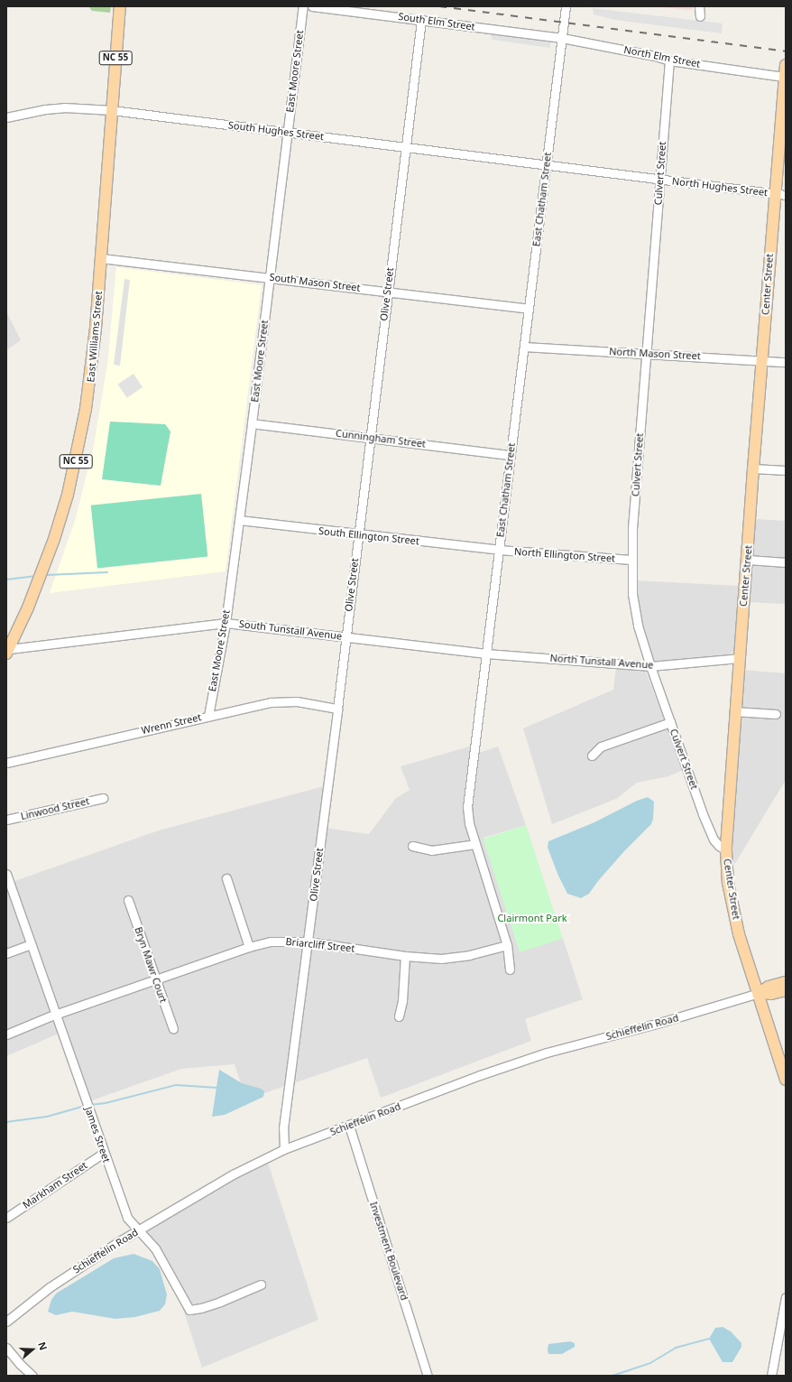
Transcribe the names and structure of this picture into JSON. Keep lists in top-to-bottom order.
{
  "streets": {
    "main road": ["NC 55", "Center Street", "East Williams Street"],
    "street": [
      "South Elm Street",
      "North Elm Street",
      "East Moore Street",
      "South Hughes Street",
      "Culvert Street",
      "North Hughes Street",
      "East Chatham Street",
      "South Mason Street",
      "Olive Street",
      "North Mason Street",
      "Cunningham Street",
      "South Ellington Street",
      "North Ellington Street",
      "South Tunstall Avenue",
      "North Tunstall Avenue",
      "Wrenn Street",
      "Linwood Street",
      "Briarcliff Street",
      "Bryn Mawr Court",
      "Schieffelin Road",
      "James Street",
      "Markham Street",
      "Investment Boulevard"
    ]
  },
  "crossings": [
    ["South Elm Street", "North Elm Street"],
    ["South Elm Street", "East Chatham Street"],
    ["South Elm Street", "Olive Street"],
    ["North Elm Street", "Culvert Street"],
    ["North Elm Street", "East Chatham Street"],
    ["North Elm Street", "Center Street"],
    ["East Moore Street", "South Hughes Street"],
    ["East Moore Street", "South Mason Street"],
    ["East Moore Street", "Cunningham Street"],
    ["East Moore Street", "South Ellington Street"],
    ["East Moore Street", "South Tunstall Avenue"],
    ["East Moore Street", "Wrenn Street"],
    ["South Hughes Street", "North Hughes Street"],
    ["South Hughes Street", "East Chatham Street"],
    ["South Hughes Street", "Olive Street"],
    ["South Hughes Street", "East Williams Street"],
    ["Culvert Street", "North Hughes Street"],
    ["Culvert Street", "Center Street"],
    ["Culvert Street", "North Mason Street"],
    ["Culvert Street", "North Ellington Street"],
    ["Culvert Street", "North Tunstall Avenue"],
    ["North Hughes Street", "East Chatham Street"],
    ["North Hughes Street", "Center Street"],
    ["East Chatham Street", "South Mason Street"],
    ["East Chatham Street", "North Mason Street"],
    ["East Chatham Street", "Cunningham Street"],
    ["East Chatham Street", "South Ellington Street"],
    ["East Chatham Street", "North Ellington Street"],
    ["East Chatham Street", "South Tunstall Avenue"],
    ["East Chatham Street", "North Tunstall Avenue"],
    ["East Chatham Street", "Briarcliff Street"],
    ["South Mason Street", "Olive Street"],
    ["South Mason Street", "East Williams Street"],
    ["Center Street", "North Mason Street"],
    ["Center Street", "North Tunstall Avenue"],
    ["Center Street", "Schieffelin Road"],
    ["Olive Street", "Cunningham Street"],
    ["Olive Street", "South Ellington Street"],
    ["Olive Street", "South Tunstall Avenue"],
    ["Olive Street", "Wrenn Street"],
    ["Olive Street", "Briarcliff Street"],
    ["Olive Street", "Schieffelin Road"],
    ["East Williams Street", "South Tunstall Avenue"],
    ["South Ellington Street", "North Ellington Street"],
    ["South Tunstall Avenue", "North Tunstall Avenue"],
    ["Briarcliff Street", "Bryn Mawr Court"],
    ["Briarcliff Street", "James Street"],
    ["Schieffelin Road", "James Street"],
    ["Schieffelin Road", "Investment Boulevard"],
    ["James Street", "Markham Street"]
  ],
  "parks": ["Clairmont Park"],
  "north": "right"
}
